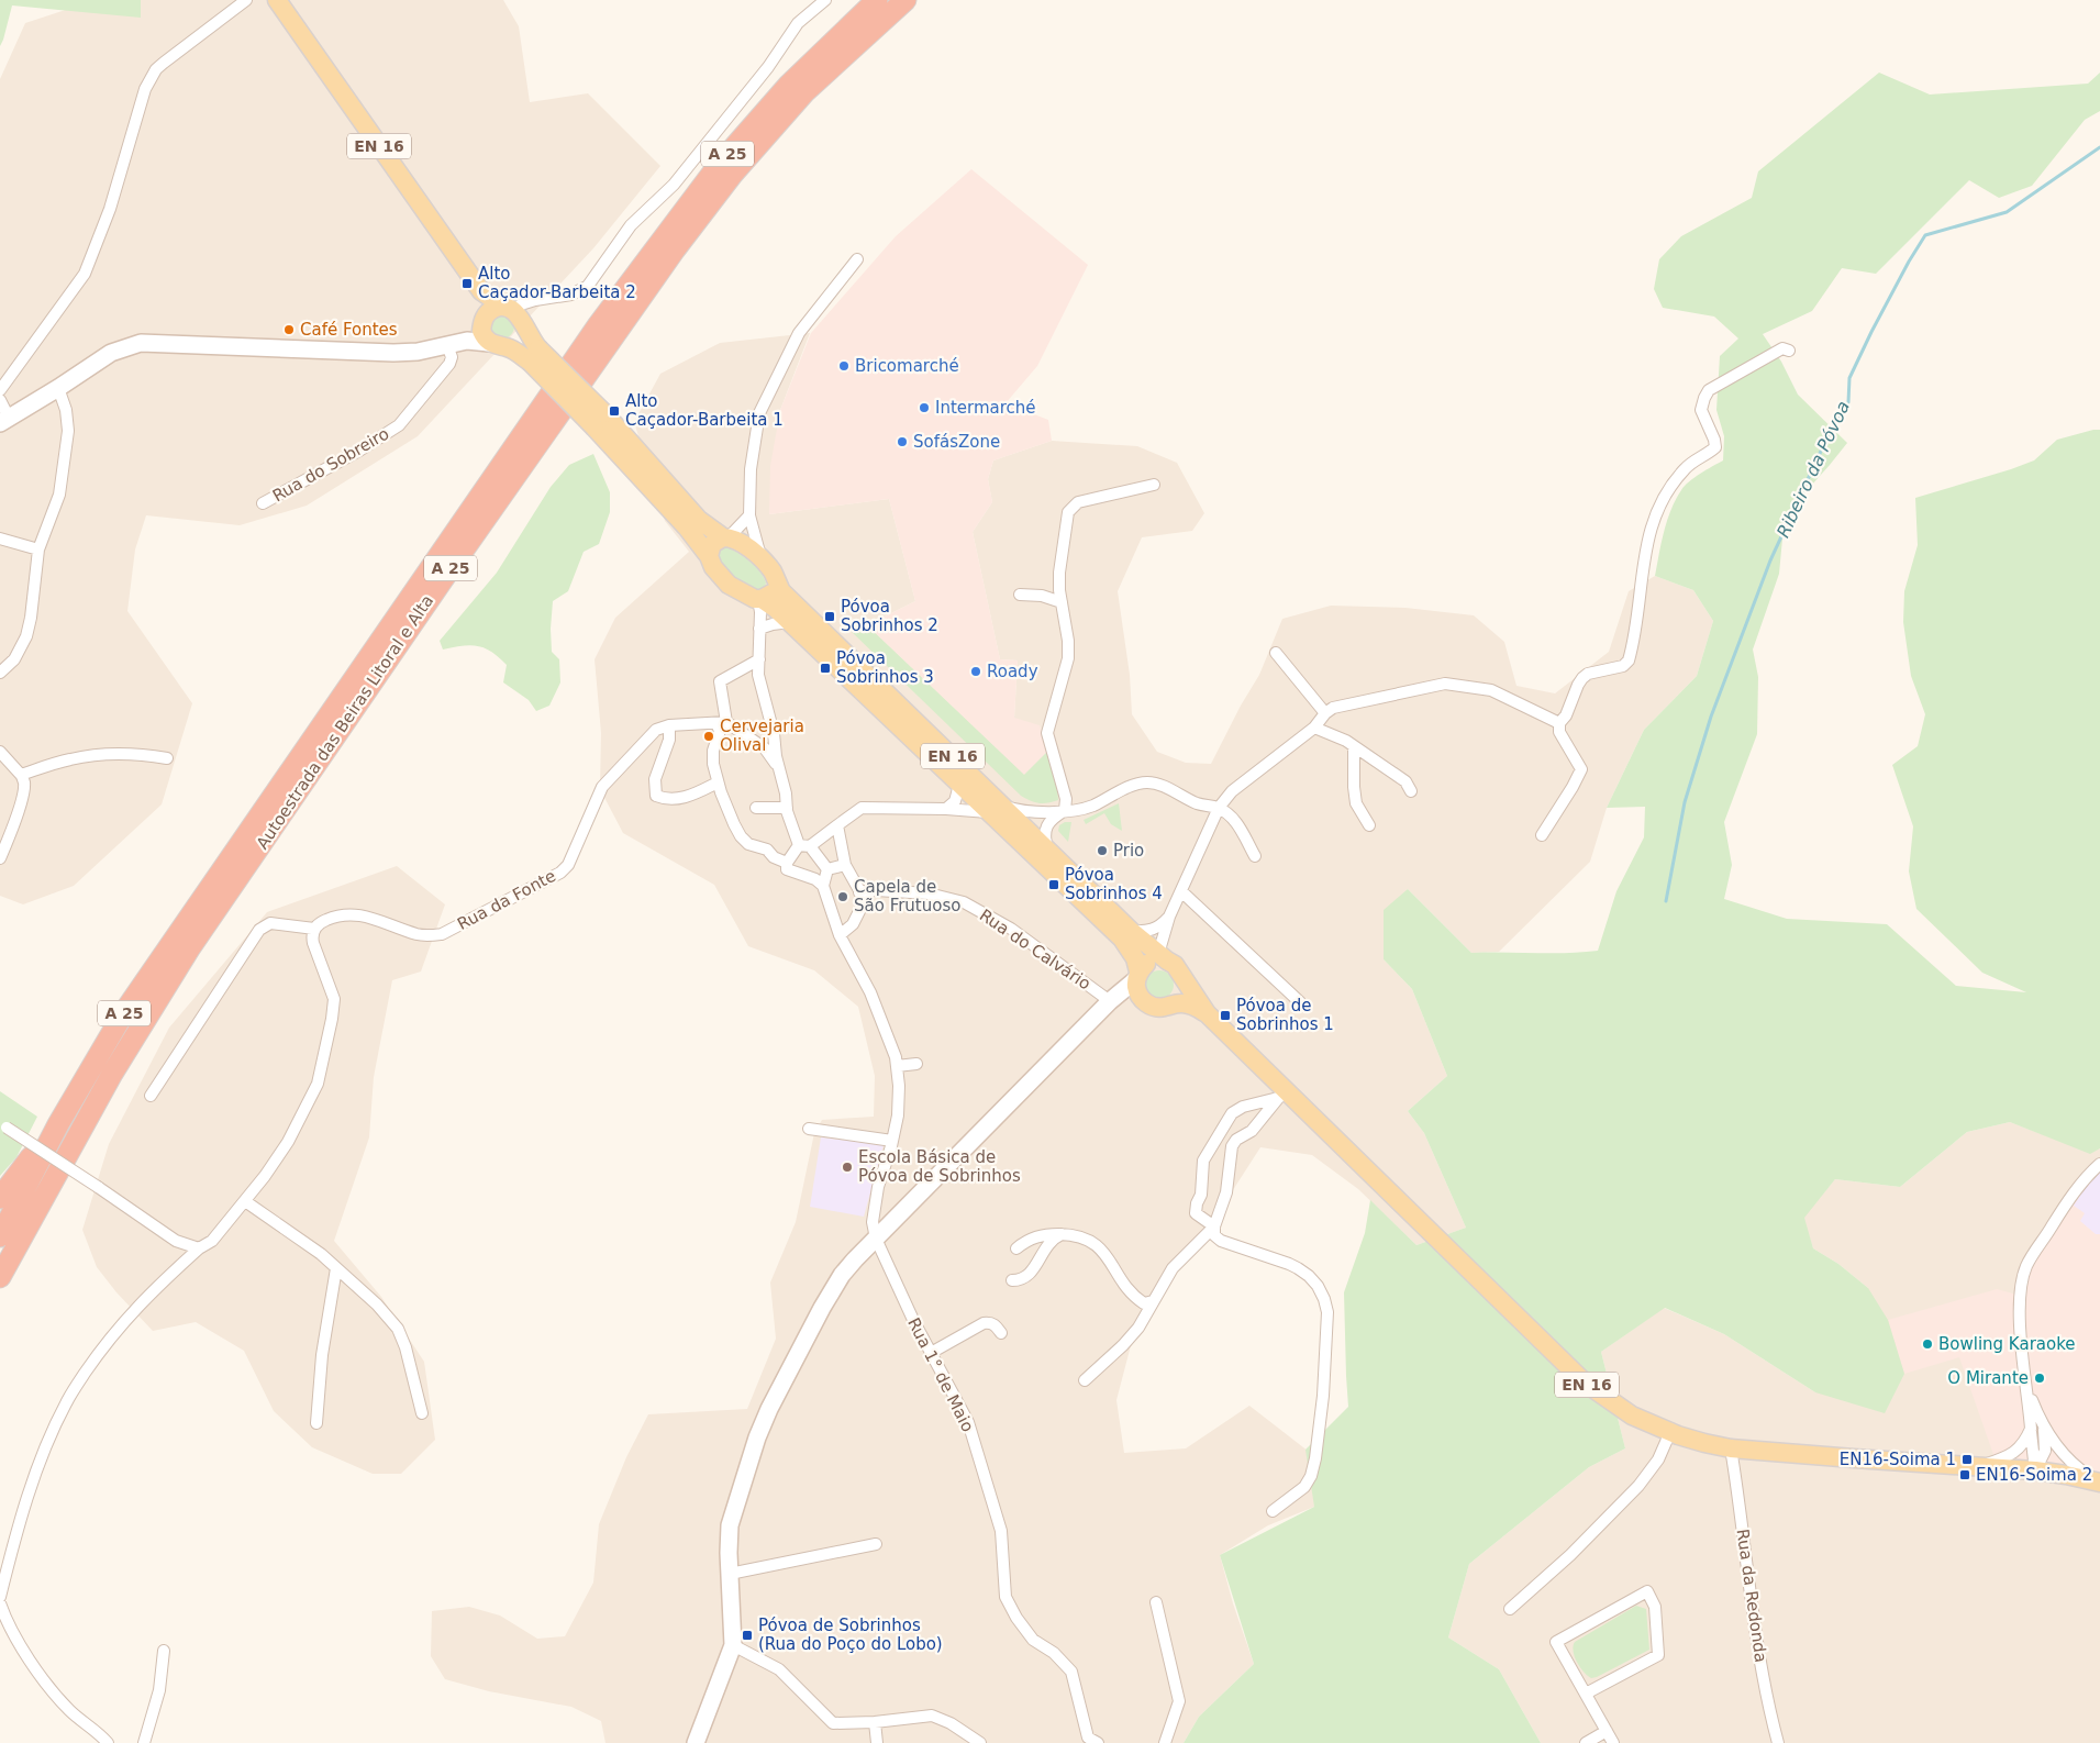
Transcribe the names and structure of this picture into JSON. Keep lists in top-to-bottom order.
{
  "streets": {
    "highway": ["A 25", "Autoestrada das Beiras Litoral e Alta"],
    "main road": ["EN 16"],
    "street": [
      "Rua do Sobreiro",
      "Rua da Fonte",
      "Rua do Calvário",
      "Rua 1° de Maio",
      "Rua da Redonda"
    ]
  },
  "crossings": [
    ["EN 16", "Rua da Redonda"]
  ],
  "water": ["Ribeiro da Póvoa"],
  "places": {
    "transit": [
      "Alto Caçador-Barbeita 2",
      "Alto Caçador-Barbeita 1",
      "Póvoa Sobrinhos 2",
      "Póvoa Sobrinhos 3",
      "Póvoa Sobrinhos 4",
      "Póvoa de Sobrinhos 1",
      "EN16-Soima 1",
      "EN16-Soima 2",
      "Póvoa de Sobrinhos (Rua do Poço do Lobo)"
    ],
    "other": [
      "Café Fontes",
      "Bricomarché",
      "Intermarché",
      "SofásZone",
      "Roady",
      "Cervejaria Olival",
      "Prio",
      "Capela de São Frutuoso",
      "Escola Básica de Póvoa de Sobrinhos",
      "Bowling Karaoke",
      "O Mirante"
    ]
  }
}
